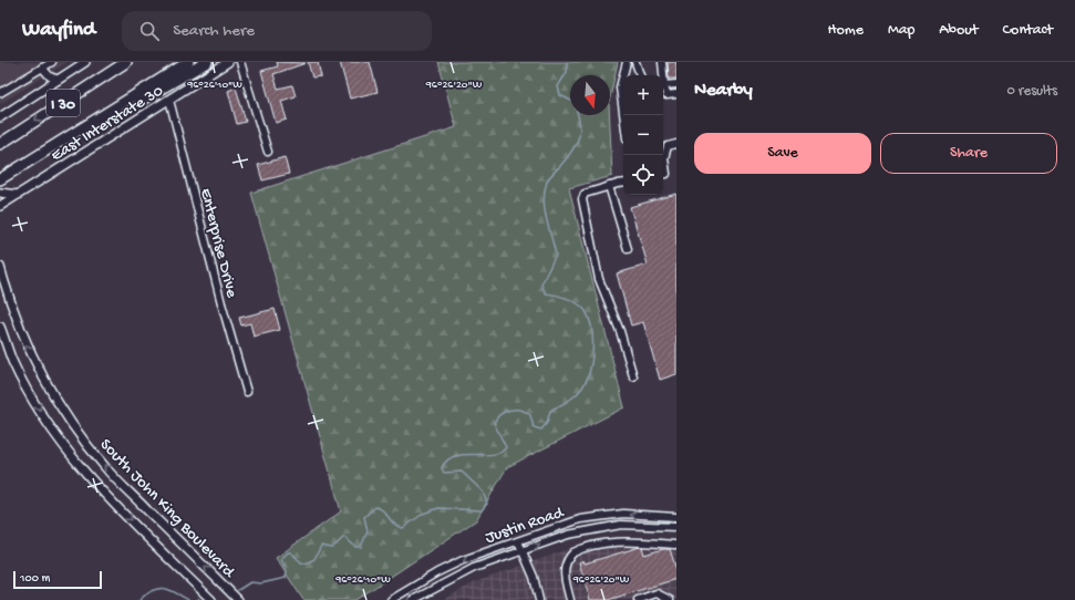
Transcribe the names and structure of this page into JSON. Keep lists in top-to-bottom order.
{
  "streets": {
    "highway": ["I 30"],
    "main road": ["East Interstate 30", "South John King Boulevard"],
    "street": ["Enterprise Drive", "Justin Road"]
  },
  "crossings": [
    ["East Interstate 30", "Enterprise Drive"]
  ],
  "scale_bar": "100 m",
  "north": "bottom",
  "page": {
    "header": "Wayfind",
    "search": "Search here",
    "nav": [
      "Home",
      "Map",
      "About",
      "Contact"
    ],
    "heading": ["Nearby", "0 results"],
    "map_buttons": ["+", "−"],
    "buttons": ["Save", "Share"],
    "scale": "100 m"
  },
  "coordinates": ["96°26'10\"W", "96°26'20\"W"]
}
